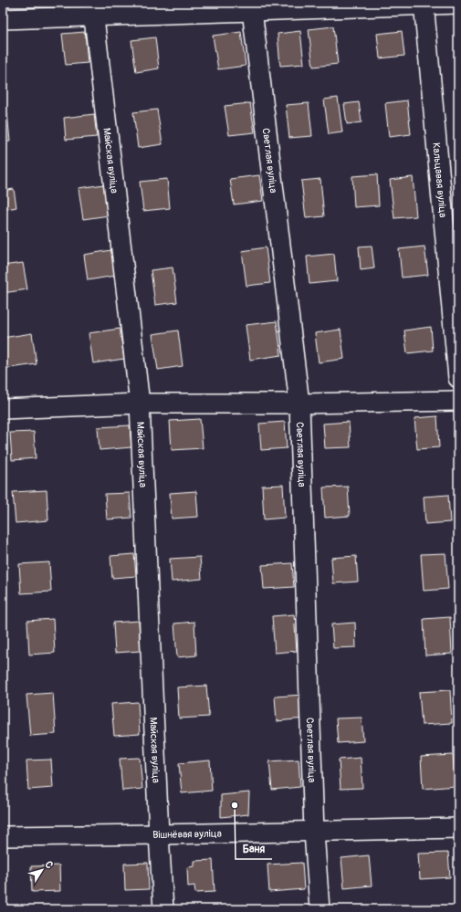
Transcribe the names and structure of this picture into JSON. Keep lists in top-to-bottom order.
{
  "streets": {
    "street": [
      "Майская вуліца",
      "Светлая вуліца",
      "Кальцавая вуліца",
      "Вішнёвая вуліца"
    ]
  },
  "crossings": [
    ["Майская вуліца", "Вішнёвая вуліца"],
    ["Светлая вуліца", "Вішнёвая вуліца"]
  ],
  "places": ["Баня"],
  "north": "top right"
}
